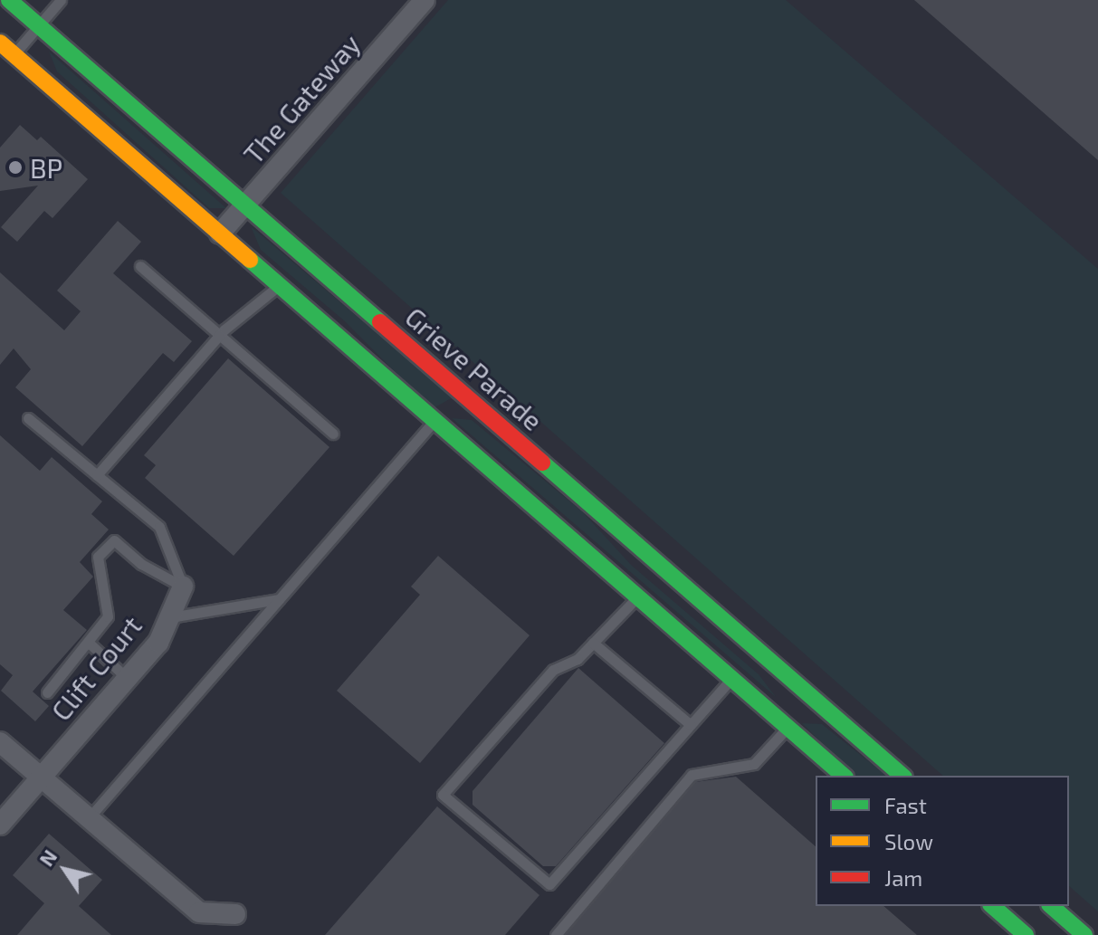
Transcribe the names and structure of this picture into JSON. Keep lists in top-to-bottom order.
{
  "streets": {
    "main road": ["Grieve Parade"],
    "street": ["The Gateway", "Clift Court"]
  },
  "crossings": [
    ["The Gateway", "Grieve Parade"]
  ],
  "places": ["BP"],
  "legend": ["Fast", "Slow", "Jam"],
  "north": "top left"
}
